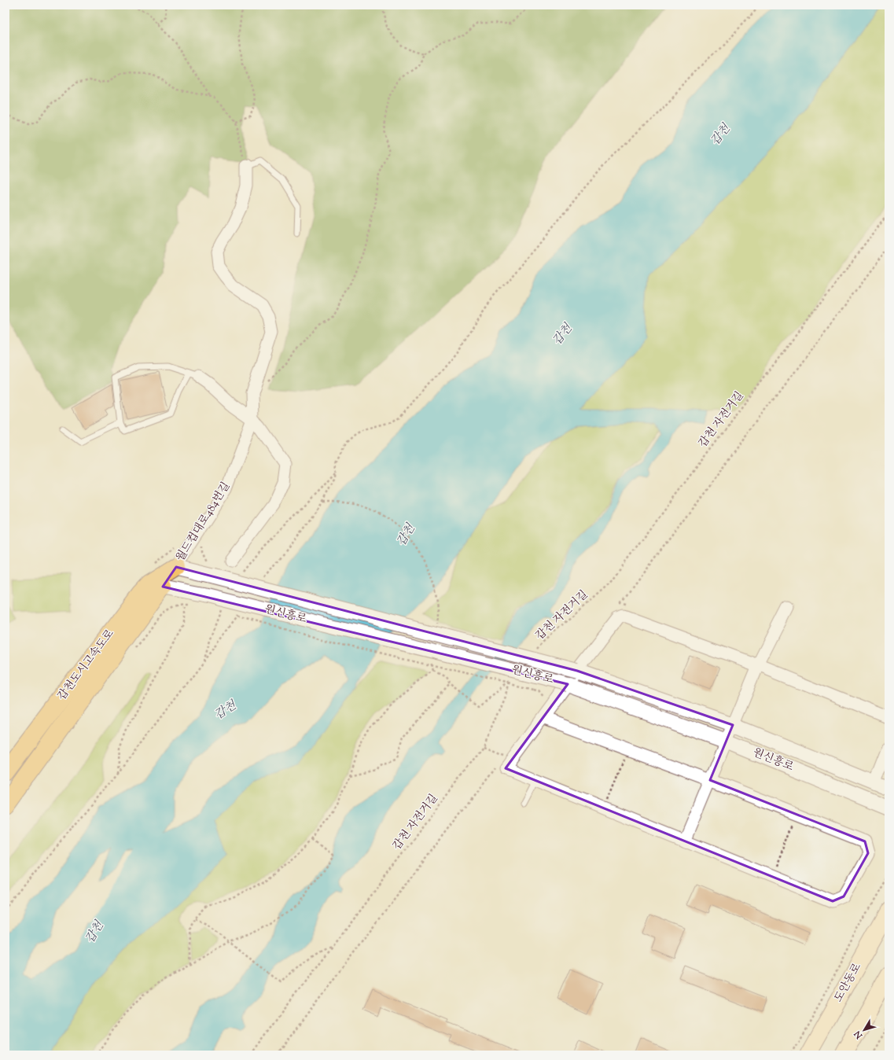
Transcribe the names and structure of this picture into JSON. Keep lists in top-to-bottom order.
{
  "streets": {
    "main road": ["갑천도시고속도로", "도안동로"],
    "street": ["월드컵대로484번길", "원신흥로"],
    "path": ["갑천 자전거길"]
  },
  "crossings": [
    ["월드컵대로484번길", "원신흥로"],
    ["월드컵대로484번길", "갑천도시고속도로"],
    ["원신흥로", "갑천도시고속도로"]
  ],
  "water": ["갑천"],
  "north": "bottom left"
}
